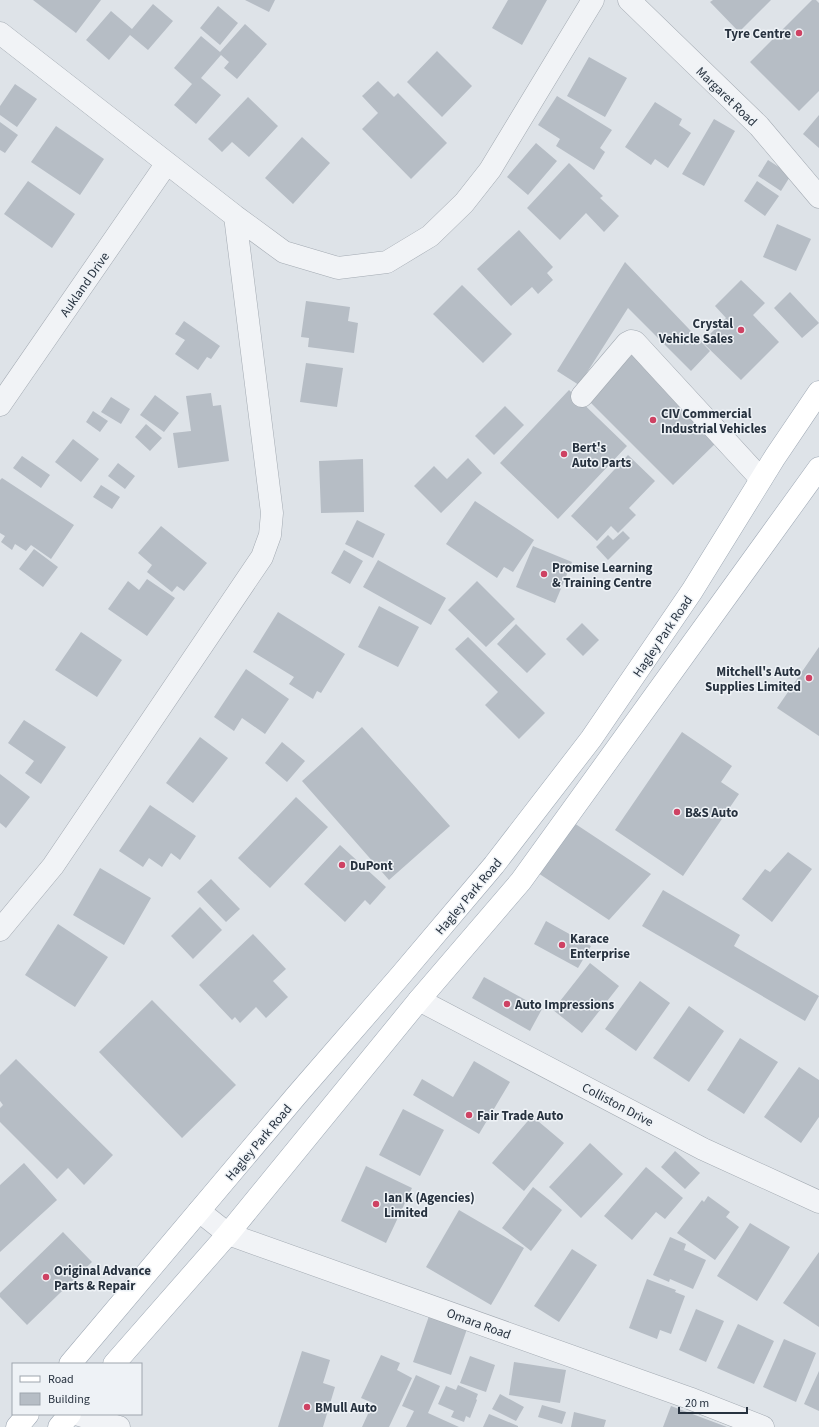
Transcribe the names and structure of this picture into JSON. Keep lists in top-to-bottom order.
{
  "streets": {
    "main road": ["Hagley Park Road"],
    "street": [
      "Margaret Road",
      "Aukland Drive",
      "Colliston Drive",
      "Omara Road"
    ]
  },
  "crossings": [
    ["Hagley Park Road", "Omara Road"]
  ],
  "places": [
    "Tyre Centre",
    "Crystal Vehicle Sales",
    "CIV Commercial Industrial Vehicles",
    "Bert's Auto Parts",
    "Promise Learning & Training Centre",
    "Mitchell's Auto Supplies Limited",
    "B&S Auto",
    "DuPont",
    "Karace Enterprise",
    "Auto Impressions",
    "Fair Trade Auto",
    "Ian K (Agencies) Limited",
    "Original Advance Parts & Repair",
    "BMull Auto"
  ],
  "legend": ["Road", "Building"],
  "scale_bar": "20 m"
}
